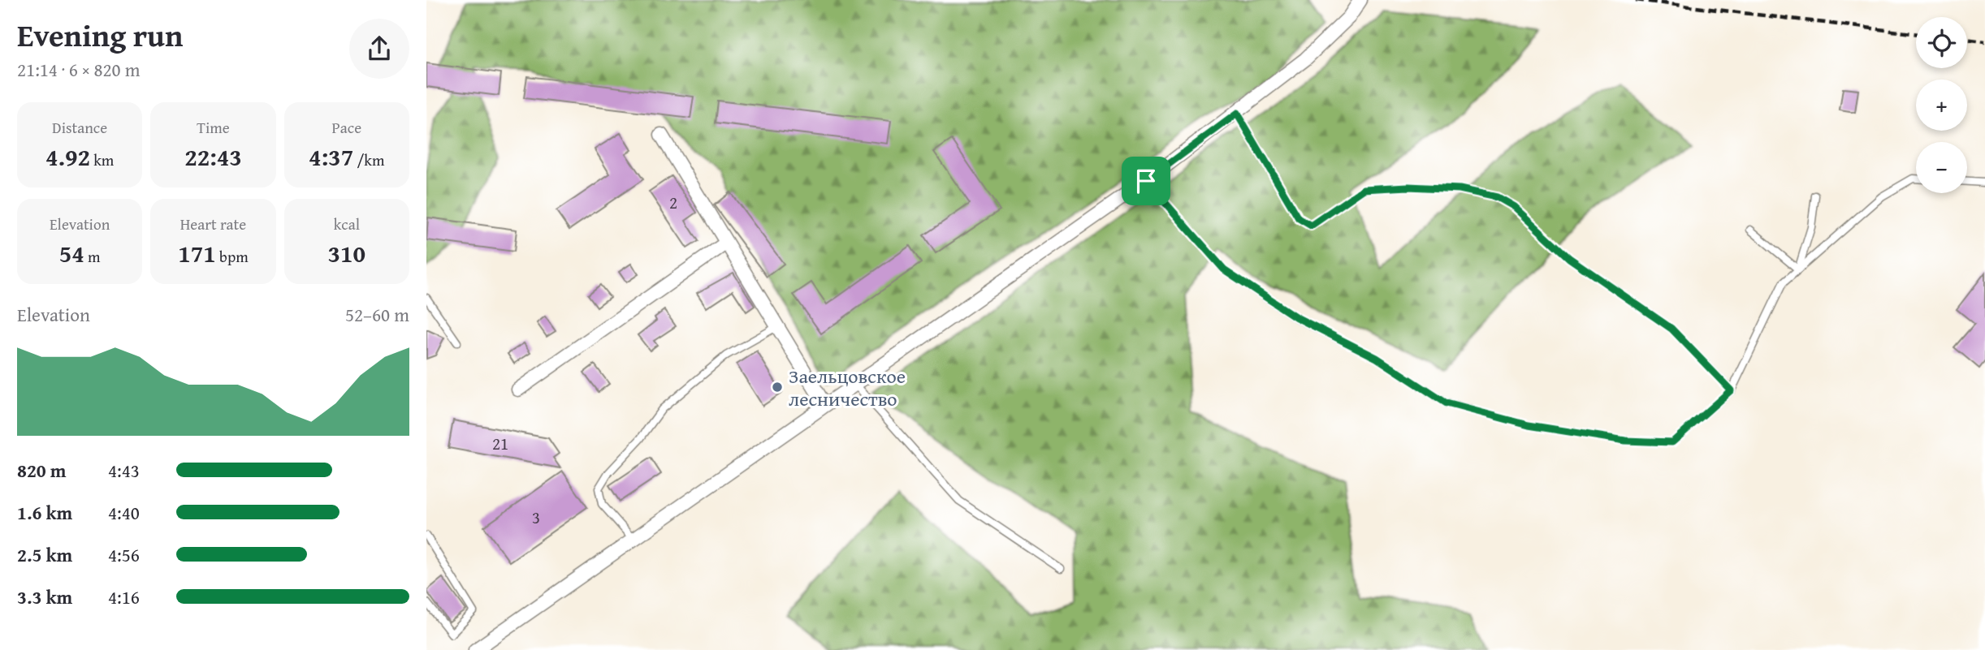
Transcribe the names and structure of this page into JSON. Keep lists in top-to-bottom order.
{
  "places": ["Заельцовское лесничество"],
  "house_numbers": ["2", "21", "3"],
  "page": {
    "heading": ["Evening run", "21:14 · 6 × 820 m"],
    "map_buttons": ["+", "−"],
    "stats": [
      ["Distance", "4.92 km"],
      ["Time", "22:43"],
      ["Pace", "4:37 /km"],
      ["Elevation", "54 m"],
      ["Heart rate", "171 bpm"],
      ["kcal", "310"]
    ],
    "chart": ["Elevation", "52–60 m"],
    "list": [
      {
        "name": "820 m",
        "note": "4:43"
      },
      {
        "name": "1.6 km",
        "note": "4:40"
      },
      {
        "name": "2.5 km",
        "note": "4:56"
      },
      {
        "name": "3.3 km",
        "note": "4:16"
      }
    ]
  }
}
